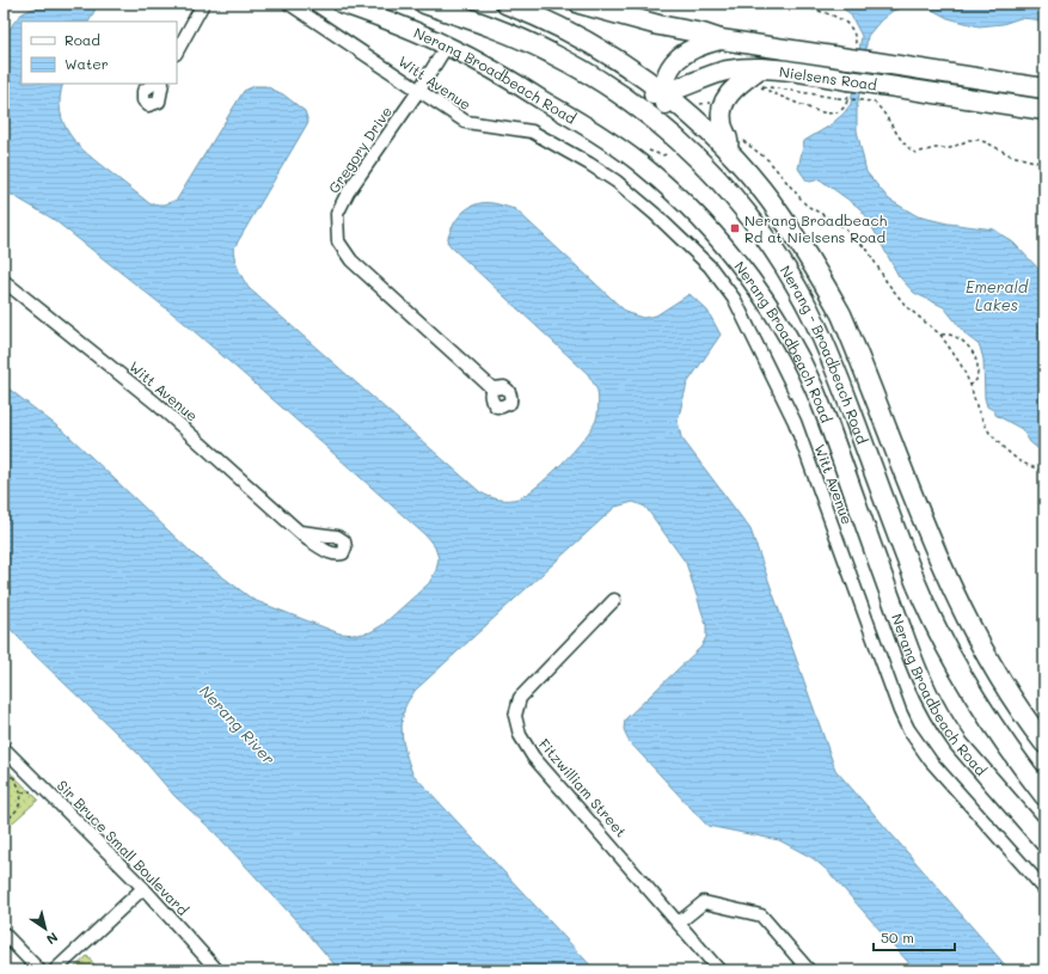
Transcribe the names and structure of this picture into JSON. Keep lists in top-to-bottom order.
{
  "streets": {
    "main road": ["Nielsens Road", "Nerang - Broadbeach Road"],
    "street": [
      "Nerang Broadbeach Road",
      "Witt Avenue",
      "Gregory Drive",
      "Fitzwilliam Street",
      "Sir Bruce Small Boulevard"
    ]
  },
  "crossings": [
    ["Nerang Broadbeach Road", "Gregory Drive"],
    ["Nielsens Road", "Nerang - Broadbeach Road"],
    ["Witt Avenue", "Gregory Drive"]
  ],
  "water": ["Emerald Lakes", "Nerang River"],
  "places": {
    "transit": ["Nerang Broadbeach Rd at Nielsens Road"]
  },
  "legend": ["Road", "Water"],
  "scale_bar": "50 m",
  "north": "bottom right"
}
